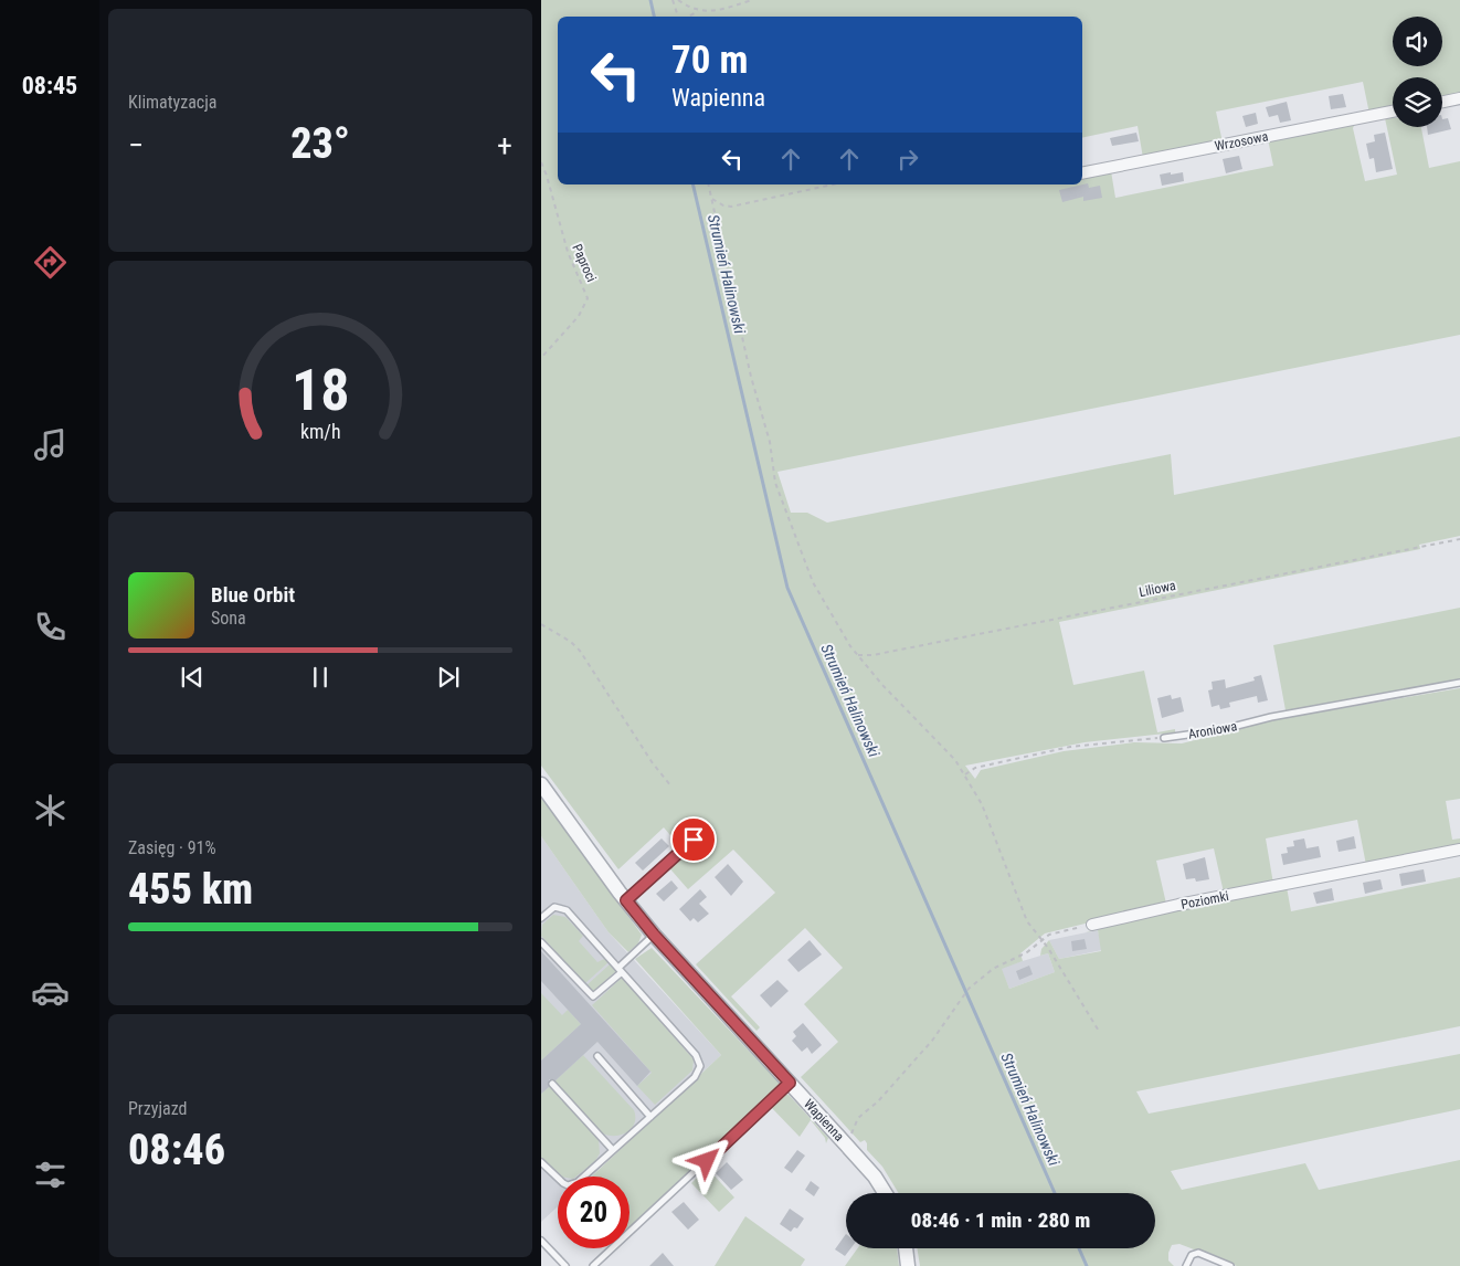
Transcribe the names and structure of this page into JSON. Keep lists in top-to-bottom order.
{
  "streets": {
    "street": ["Wrzosowa", "Poziomki", "Wapienna"],
    "lane": ["Aroniowa"],
    "path": ["Paproci", "Liliowa"]
  },
  "water": ["Strumień Halinowski"],
  "page": {
    "tabs": "08:45",
    "tile": [
      "Klimatyzacja",
      ["Zasięg · 91%", "455 km"],
      ["Przyjazd", "08:46"]
    ],
    "turn": ["70 m", "Wapienna"],
    "heat": ["−", "23°", "+"],
    "song": ["Blue Orbit", "Sona"],
    "limit": "20",
    "trip": "08:46 · 1 min · 280 m",
    "gauge": ["18", "km/h"]
  }
}
